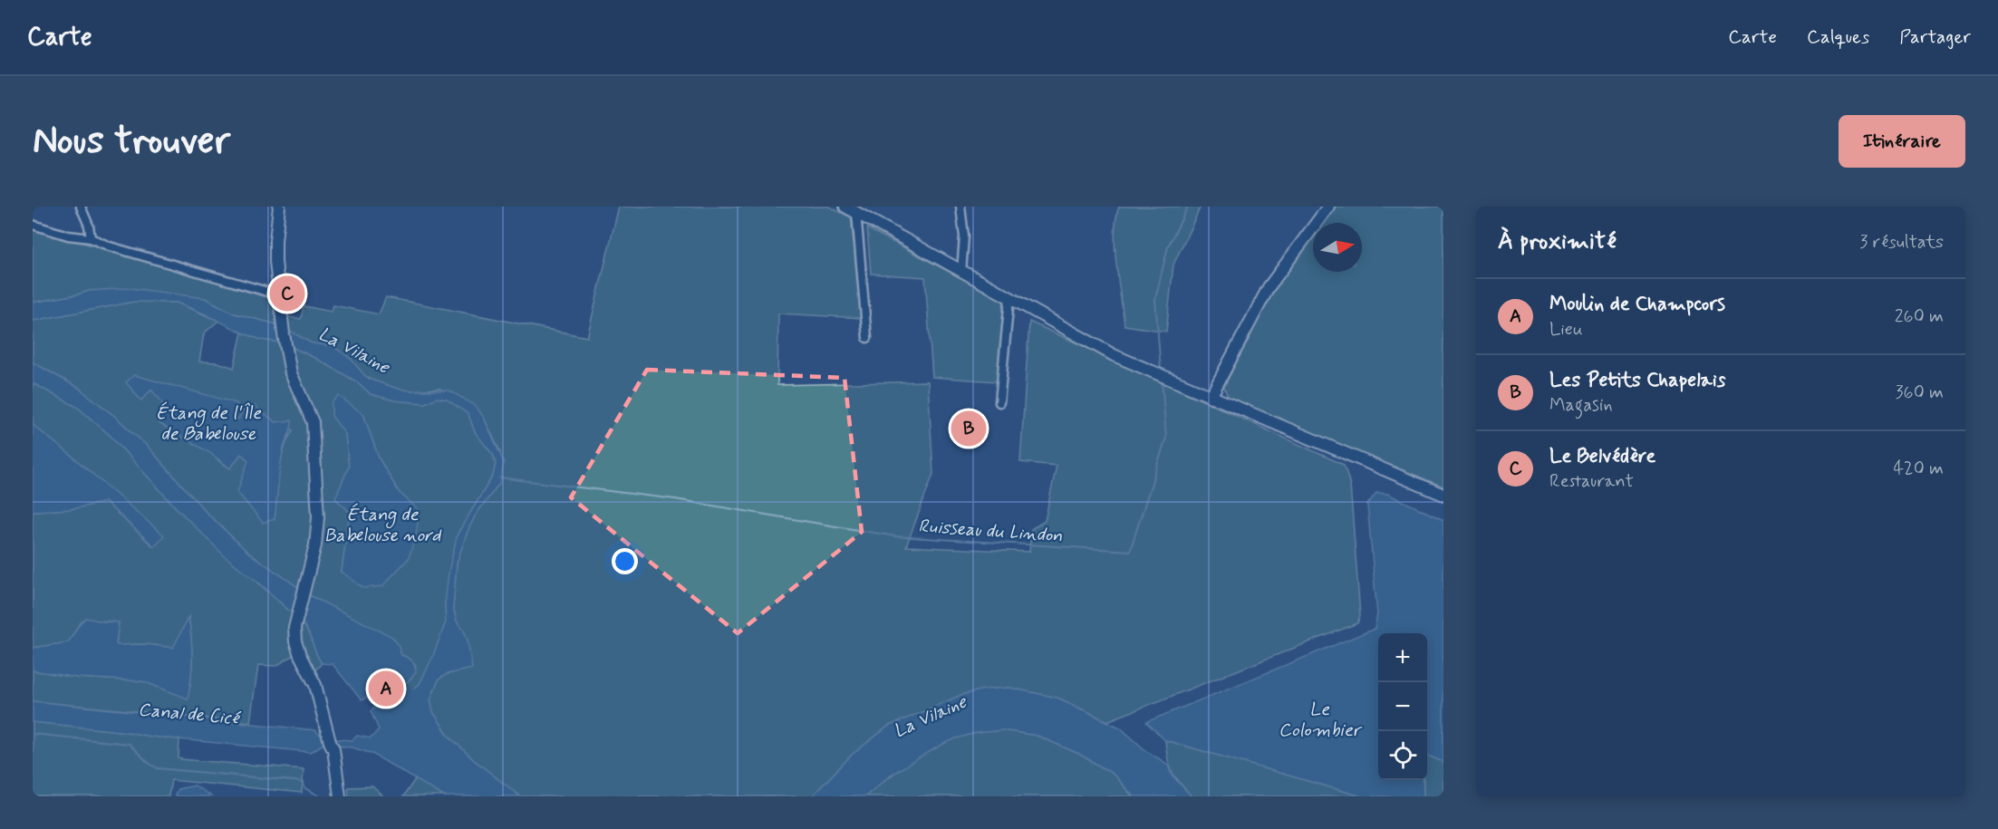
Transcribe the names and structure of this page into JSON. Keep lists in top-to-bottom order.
{
  "water": [
    "La Vilaine",
    "Étang de l'Île de Babelouse",
    "Étang de Babelouse nord",
    "Ruisseau du Lindon",
    "Le Colombier",
    "Canal de Cicé"
  ],
  "north": "right",
  "page": {
    "header": "Carte",
    "nav": ["Carte", "Calques", "Partager"],
    "buttons": "Itinéraire",
    "title": "Nous trouver",
    "heading": ["À proximité", "3 résultats"],
    "pins": ["C", "B", "A"],
    "list": [
      {
        "mark": "A",
        "name": "Moulin de Champcors",
        "note": "Lieu",
        "value": "260 m"
      },
      {
        "mark": "B",
        "name": "Les Petits Chapelais",
        "note": "Magasin",
        "value": "360 m"
      },
      {
        "mark": "C",
        "name": "Le Belvédère",
        "note": "Restaurant",
        "value": "420 m"
      }
    ],
    "map_buttons": ["+", "−"]
  }
}
